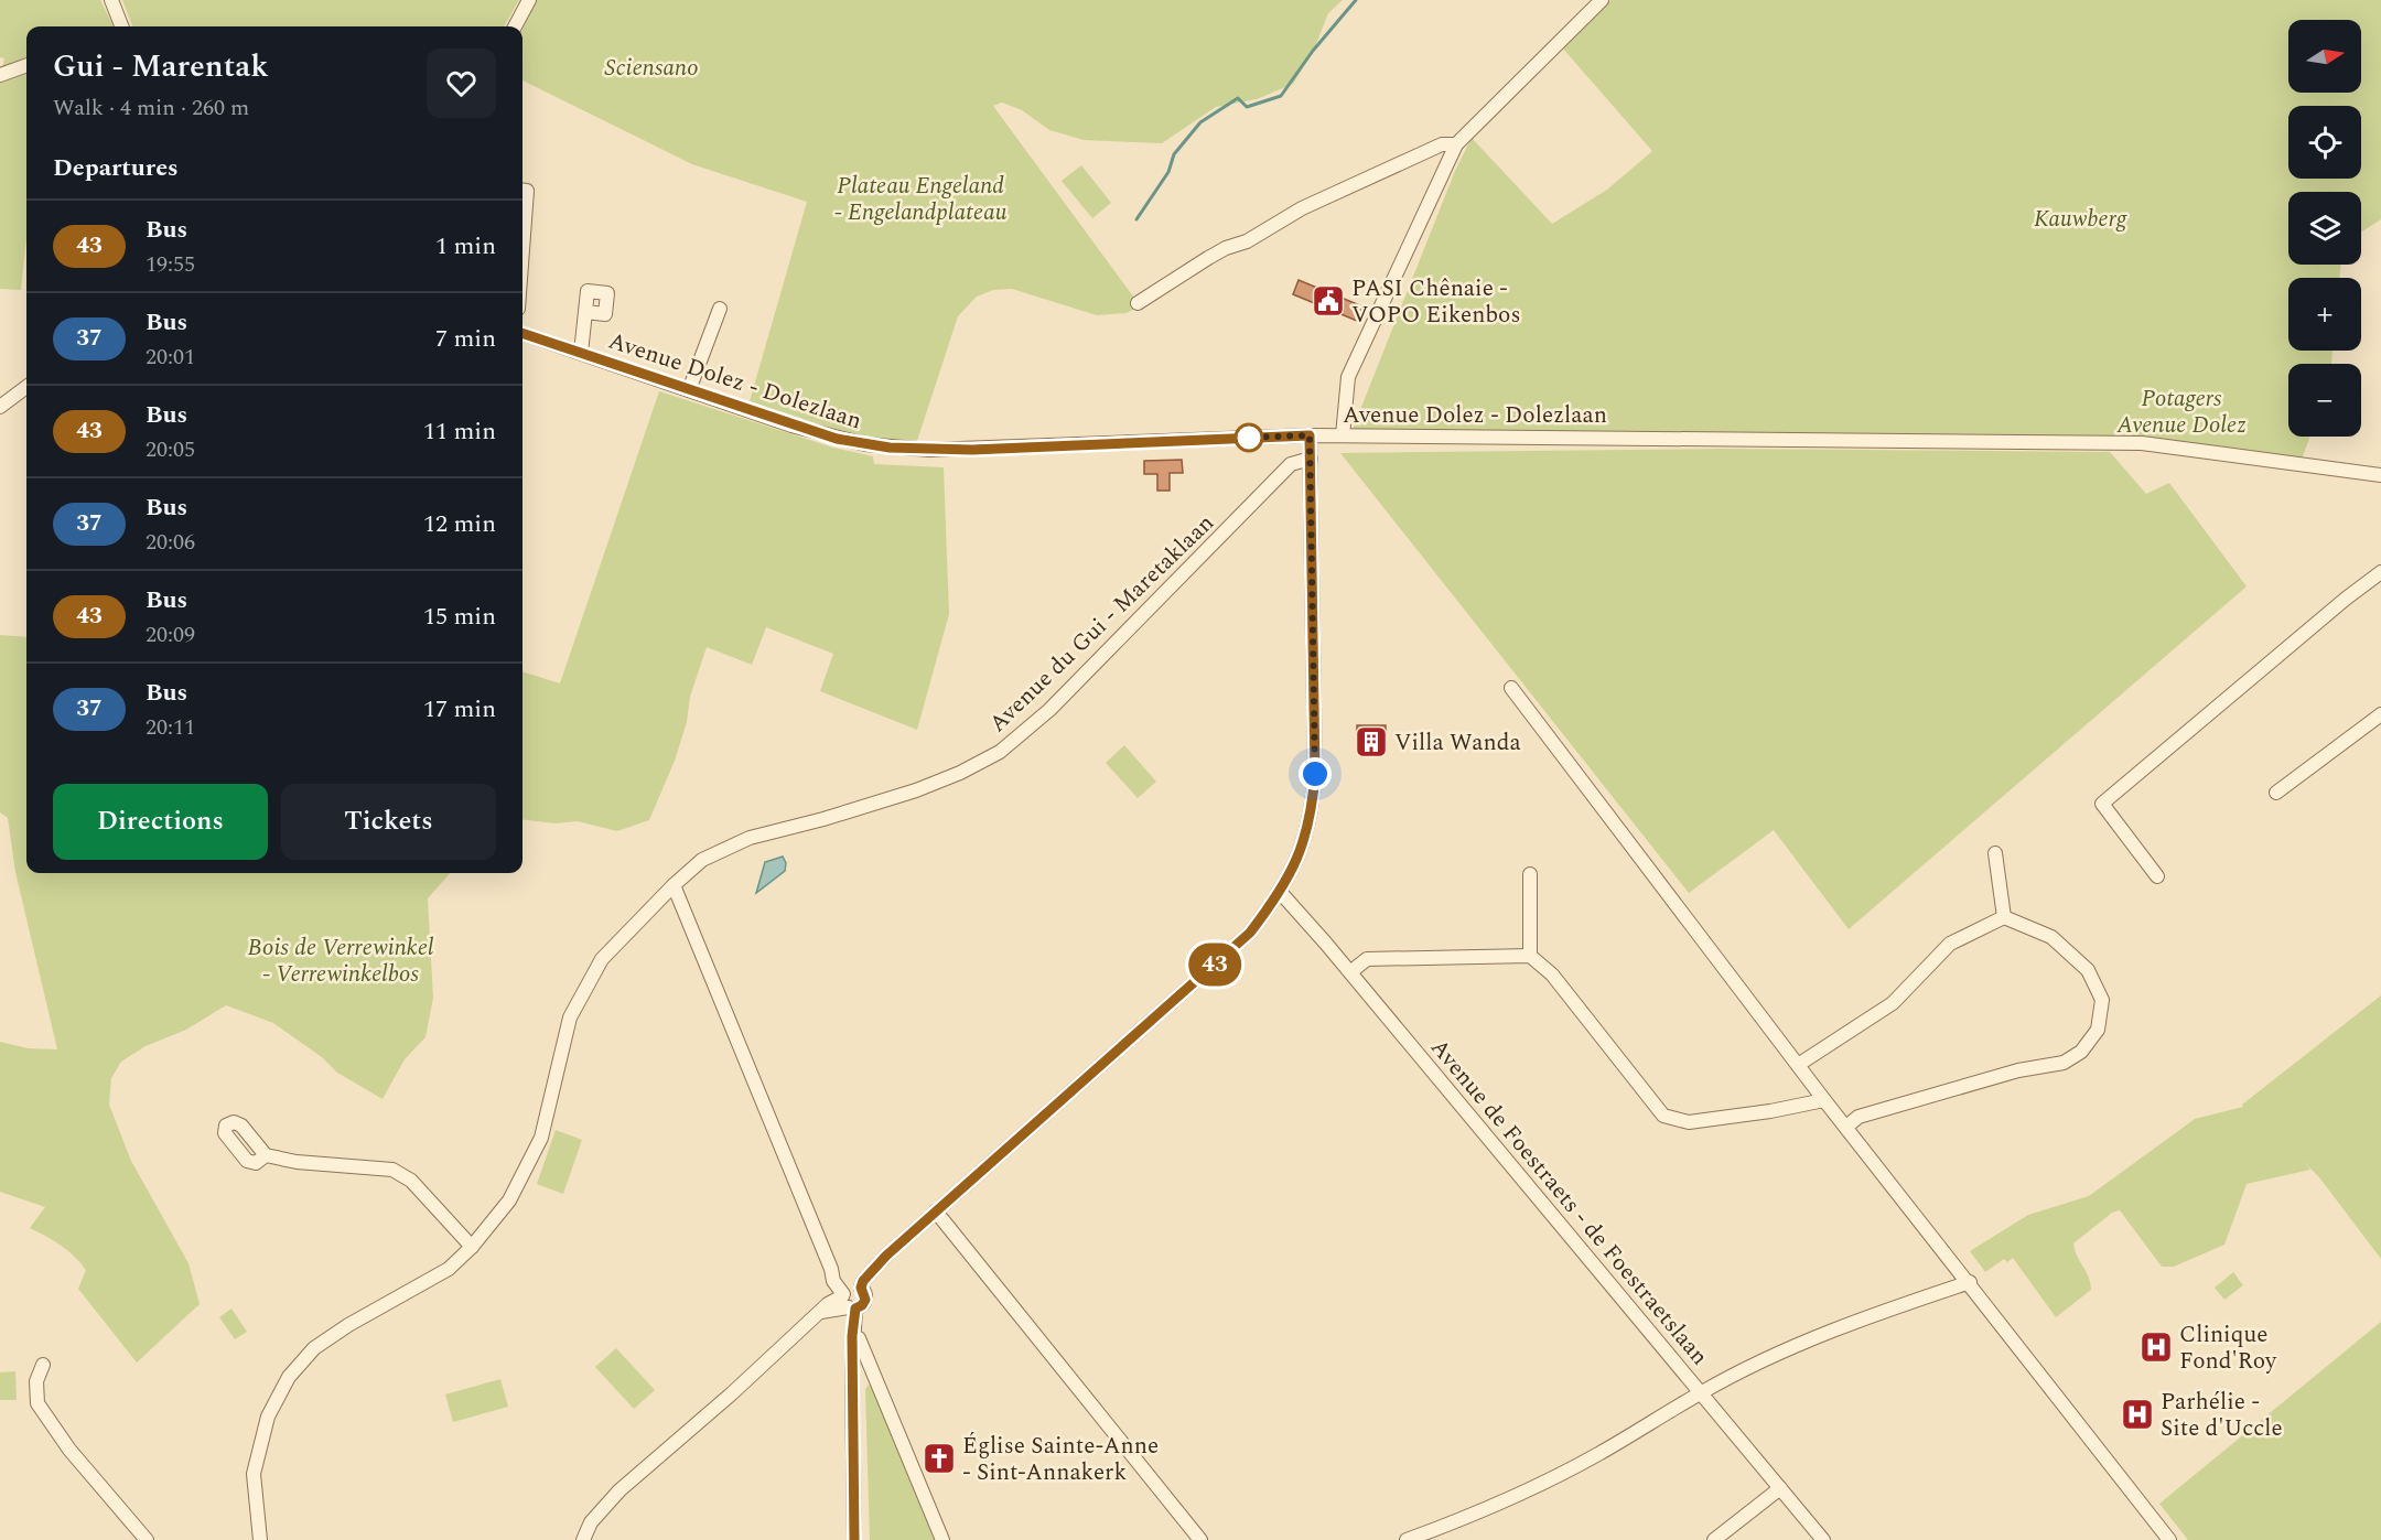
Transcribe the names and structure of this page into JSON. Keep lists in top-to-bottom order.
{
  "streets": {
    "street": ["Avenue Dolez - Dolezlaan", "Avenue du Gui - Maretaklaan", "Avenue de Foestraets - de Foestraetslaan"]
  },
  "parks": [
    "Sciensano",
    "Plateau Engeland - Engelandplateau",
    "Kauwberg",
    "Potagers Avenue Dolez",
    "Bois de Verrewinkel - Verrewinkelbos"
  ],
  "places": {
    "public building": ["PASI Chênaie - VOPO Eikenbos"],
    "building": ["Villa Wanda"],
    "hospital": ["Clinique Fond'Roy", "Parhélie - Site d'Uccle"],
    "church": ["Église Sainte-Anne - Sint-Annakerk"]
  },
  "lines": ["bus line 43"],
  "north": "right",
  "page": {
    "on_map": "43",
    "map_buttons": ["+", "−"],
    "heading": [
      ["Gui - Marentak", "Walk · 4 min · 260 m"],
      "Departures"
    ],
    "list": [
      {
        "mark": "43",
        "name": "Bus",
        "note": "19:55",
        "value": "1 min"
      },
      {
        "mark": "37",
        "name": "Bus",
        "note": "20:01",
        "value": "7 min"
      },
      {
        "mark": "43",
        "name": "Bus",
        "note": "20:05",
        "value": "11 min"
      },
      {
        "mark": "37",
        "name": "Bus",
        "note": "20:06",
        "value": "12 min"
      },
      {
        "mark": "43",
        "name": "Bus",
        "note": "20:09",
        "value": "15 min"
      },
      {
        "mark": "37",
        "name": "Bus",
        "note": "20:11",
        "value": "17 min"
      }
    ],
    "buttons": ["Directions", "Tickets"]
  }
}
